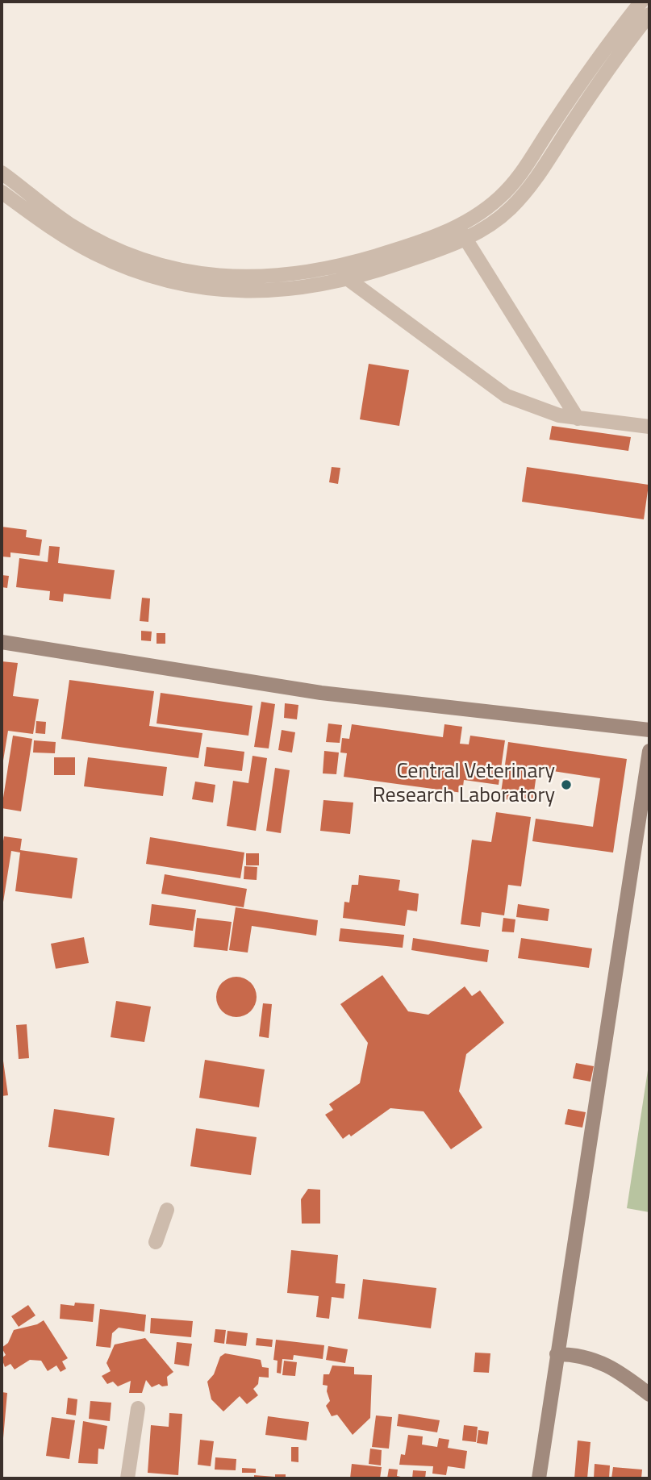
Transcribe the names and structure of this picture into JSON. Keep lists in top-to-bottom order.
{
  "places": ["Central Veterinary Research Laboratory"]
}
